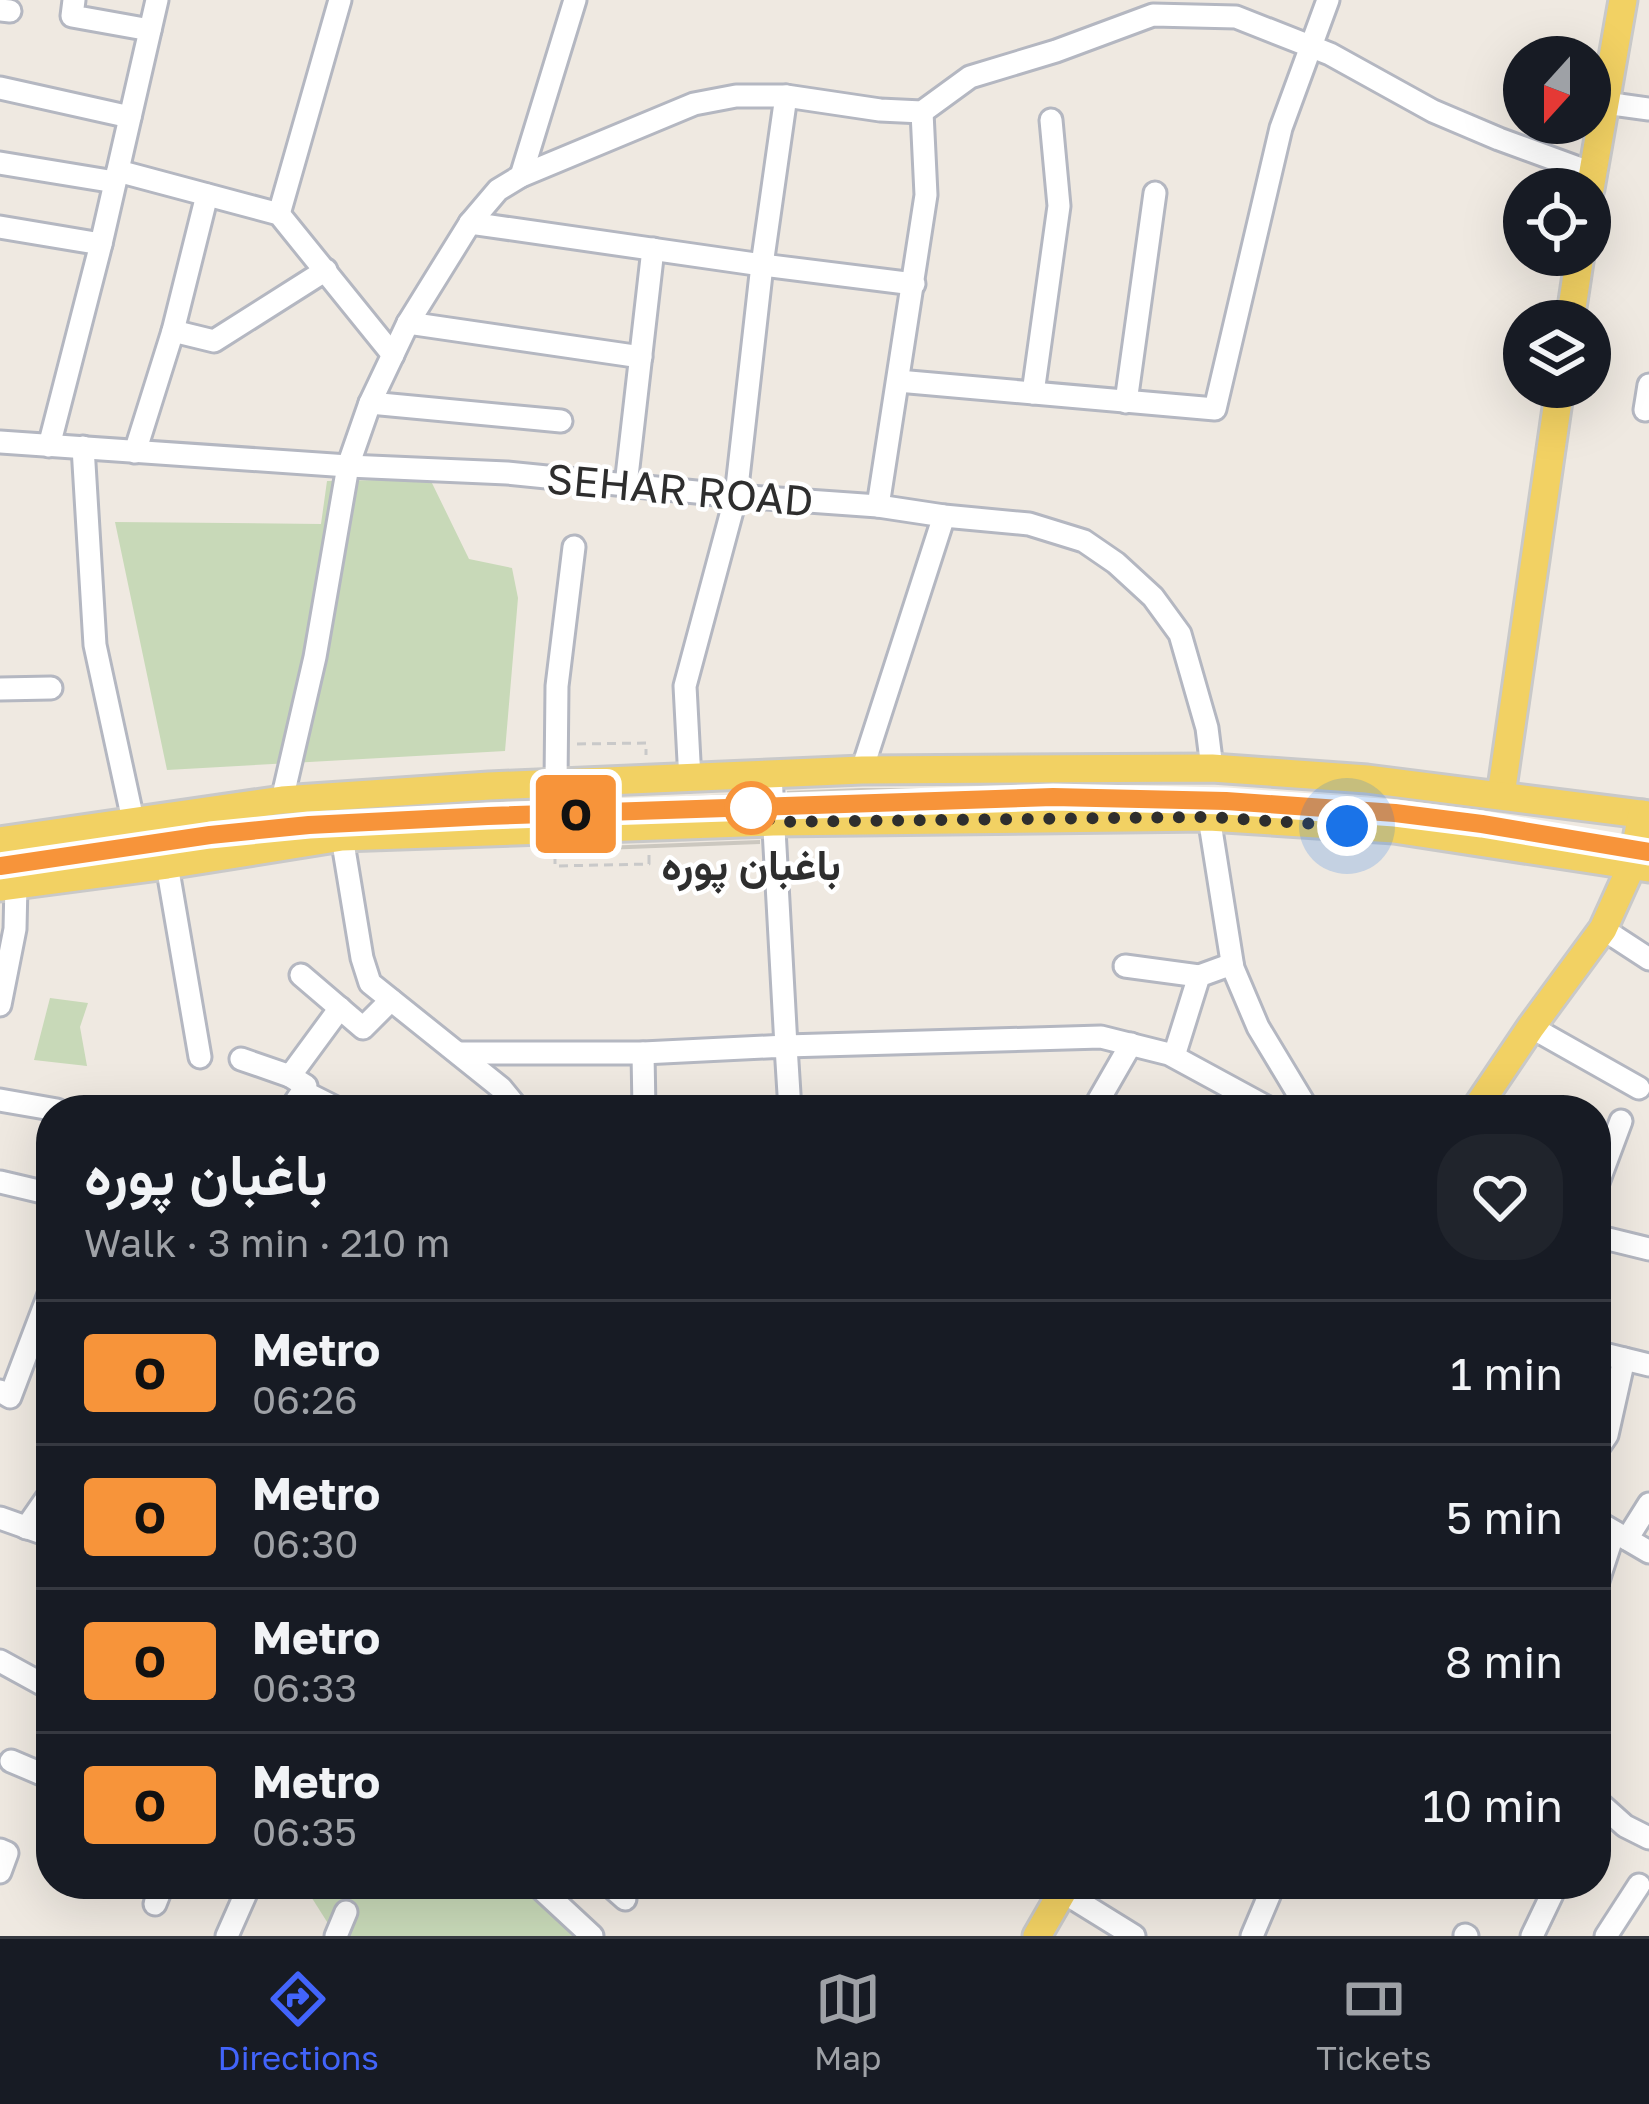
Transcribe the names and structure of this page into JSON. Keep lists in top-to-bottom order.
{
  "streets": {
    "street": ["SEHAR ROAD"]
  },
  "places": ["باغبان پورہ"],
  "lines": ["metro line O"],
  "north": "bottom",
  "page": {
    "on_map": "O",
    "heading": ["باغبان پورہ", "Walk · 3 min · 210 m"],
    "list": [
      {
        "mark": "O",
        "name": "Metro",
        "note": "06:26",
        "value": "1 min"
      },
      {
        "mark": "O",
        "name": "Metro",
        "note": "06:30",
        "value": "5 min"
      },
      {
        "mark": "O",
        "name": "Metro",
        "note": "06:33",
        "value": "8 min"
      },
      {
        "mark": "O",
        "name": "Metro",
        "note": "06:35",
        "value": "10 min"
      }
    ],
    "tabs": ["Directions", "Map", "Tickets"]
  }
}
